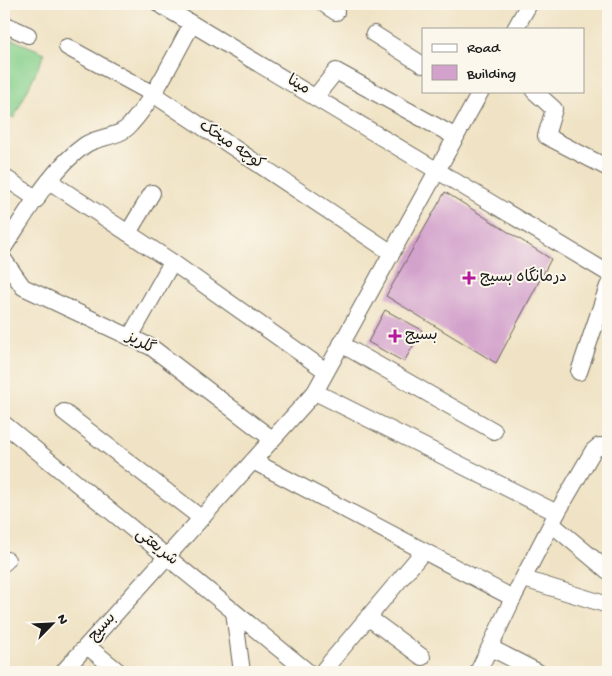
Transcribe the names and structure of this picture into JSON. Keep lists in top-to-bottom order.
{
  "streets": {
    "street": [
      "مینا",
      "کوچه میخک",
      "گلریز",
      "شریعتی",
      "بسیج"
    ]
  },
  "crossings": [
    ["مینا", "بسیج"],
    ["کوچه میخک", "بسیج"],
    ["گلریز", "بسیج"],
    ["شریعتی", "بسیج"]
  ],
  "places": {
    "health": ["درمانگاه بسیج", "بسیج"]
  },
  "legend": ["Road", "Building"],
  "north": "top right"
}
